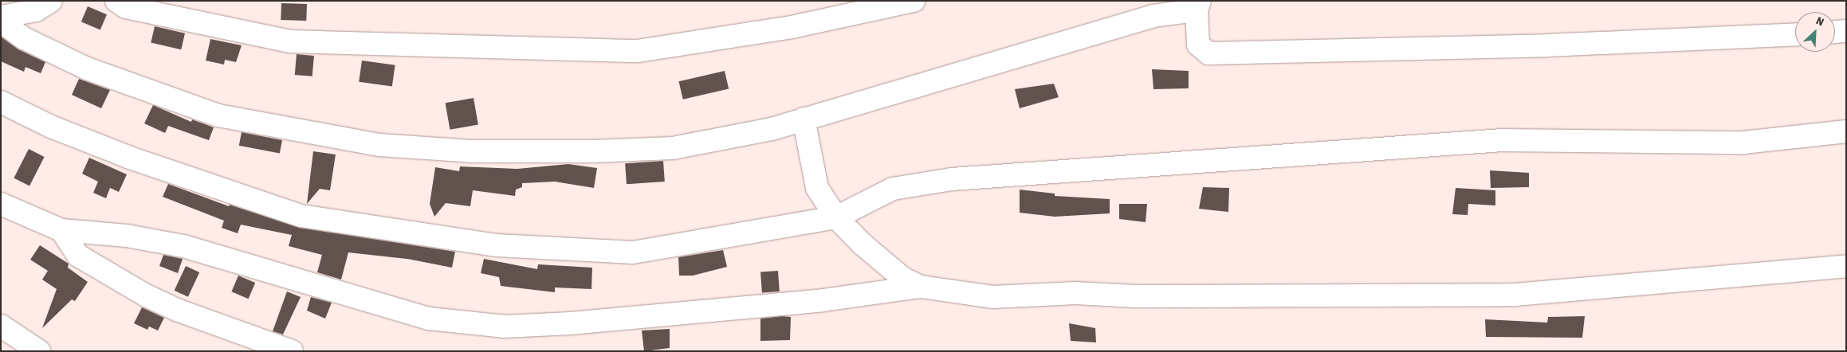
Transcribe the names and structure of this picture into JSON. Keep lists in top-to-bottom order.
{
  "north": "top right"
}
